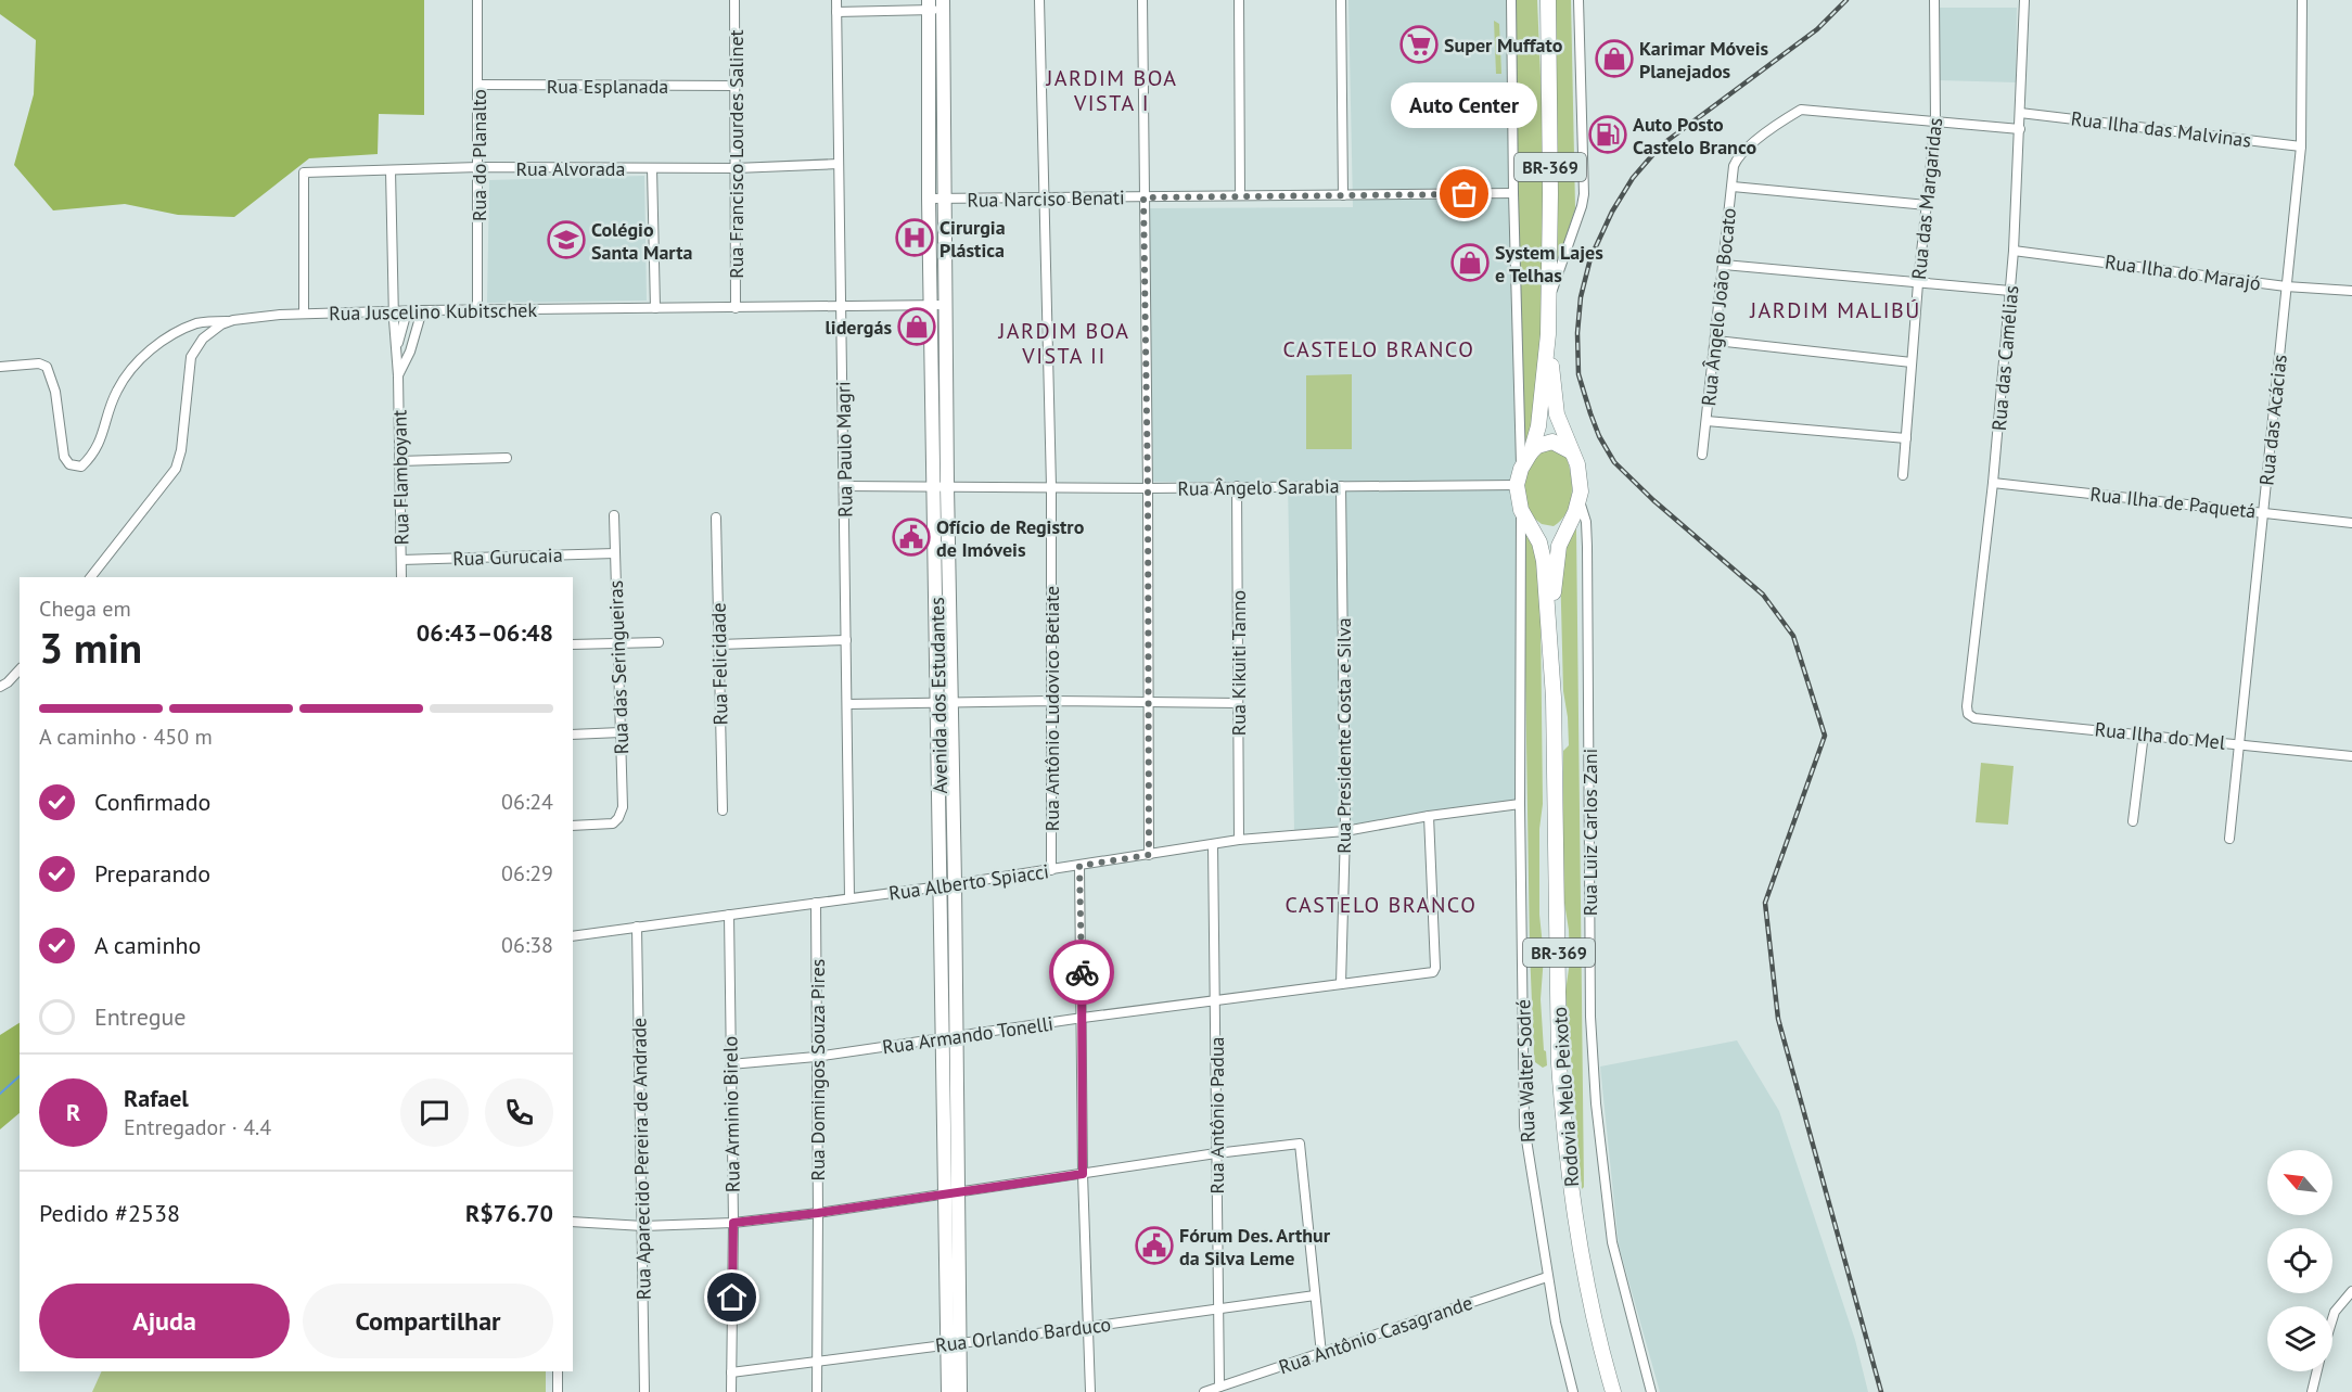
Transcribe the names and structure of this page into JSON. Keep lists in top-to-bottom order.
{
  "streets": {
    "main road": ["BR-369", "Rodovia Melo Peixoto"],
    "street": [
      "Rua Esplanada",
      "Rua Ilha das Malvinas",
      "Rua Francisco Lourdes Salinet",
      "Rua do Planalto",
      "Rua Alvorada",
      "Rua Narciso Benati",
      "Rua das Margaridas",
      "Rua Ilha do Marajó",
      "Rua Ângelo João Bocato",
      "Rua Juscelino Kubitschek",
      "Rua das Camélias",
      "Rua das Acácias",
      "Rua Paulo Magri",
      "Rua Flamboyant",
      "Rua Ângelo Sarabia",
      "Rua Ilha de Paquetá",
      "Rua Gurucaia",
      "Rua Kikuiti Tanno",
      "Rua Felicidade",
      "Rua das Seringueiras",
      "Avenida dos Estudantes",
      "Rua Antônio Ludovico Betiate",
      "Rua Presidente Costa e Silva",
      "Rua Ilha do Mel",
      "Rua Luiz Carlos Zani",
      "Rua Alberto Spiacci",
      "Rua Armando Tonelli",
      "Rua Domingos Souza Pires",
      "Rua Walter Sodré",
      "Rua Arminio Birelo",
      "Rua Antônio Padua",
      "Rua Aparecido Pereira de Andrade",
      "Rua Orlando Barduco",
      "Rua Antônio Casagrande"
    ]
  },
  "crossings": [
    ["Rua Esplanada", "Rua Francisco Lourdes Salinet"],
    ["Rua Esplanada", "Rua do Planalto"],
    ["Rua Ilha das Malvinas", "Rua das Camélias"],
    ["Rua Ilha das Malvinas", "Rua das Acácias"],
    ["Rua Francisco Lourdes Salinet", "Rua Alvorada"],
    ["Rua Francisco Lourdes Salinet", "Rua Juscelino Kubitschek"],
    ["Rua do Planalto", "Rua Alvorada"],
    ["Rua do Planalto", "Rua Juscelino Kubitschek"],
    ["Rua Alvorada", "Rua Juscelino Kubitschek"],
    ["Rua Alvorada", "Rua Paulo Magri"],
    ["Rua Alvorada", "Rua Flamboyant"],
    ["Rua Narciso Benati", "Avenida dos Estudantes"],
    ["Rua Narciso Benati", "Rua Antônio Ludovico Betiate"],
    ["Rua das Margaridas", "Rua Ângelo João Bocato"],
    ["Rua Ilha do Marajó", "Rua das Camélias"],
    ["Rua Ilha do Marajó", "Rua das Acácias"],
    ["Rua Juscelino Kubitschek", "Rua Paulo Magri"],
    ["Rua Juscelino Kubitschek", "Rua Flamboyant"],
    ["Rua Juscelino Kubitschek", "Avenida dos Estudantes"],
    ["Rua das Camélias", "Rua Ilha de Paquetá"],
    ["Rua das Camélias", "Rua Ilha do Mel"],
    ["Rua das Acácias", "Rua Ilha de Paquetá"],
    ["Rua das Acácias", "Rua Ilha do Mel"],
    ["Rua Paulo Magri", "Rua Ângelo Sarabia"],
    ["Rua Paulo Magri", "Rua Alberto Spiacci"],
    ["Rua Flamboyant", "Rua Gurucaia"],
    ["Rua Ângelo Sarabia", "Rua Kikuiti Tanno"],
    ["Rua Ângelo Sarabia", "Avenida dos Estudantes"],
    ["Rua Ângelo Sarabia", "Rua Antônio Ludovico Betiate"],
    ["Rua Ângelo Sarabia", "Rua Presidente Costa e Silva"],
    ["Rua Ângelo Sarabia", "Rua Luiz Carlos Zani"],
    ["Rua Ângelo Sarabia", "Rua Walter Sodré"],
    ["Rua Ângelo Sarabia", "Rodovia Melo Peixoto"],
    ["Rua Gurucaia", "Rua das Seringueiras"],
    ["Rua Kikuiti Tanno", "Rua Alberto Spiacci"],
    ["Avenida dos Estudantes", "Rua Alberto Spiacci"],
    ["Avenida dos Estudantes", "Rua Armando Tonelli"],
    ["Avenida dos Estudantes", "Rua Orlando Barduco"],
    ["Rua Antônio Ludovico Betiate", "Rua Alberto Spiacci"],
    ["Rua Presidente Costa e Silva", "Rua Alberto Spiacci"],
    ["Rua Presidente Costa e Silva", "Rua Armando Tonelli"],
    ["Rua Luiz Carlos Zani", "Rua Walter Sodré"],
    ["Rua Luiz Carlos Zani", "Rodovia Melo Peixoto"],
    ["Rua Alberto Spiacci", "Rua Armando Tonelli"],
    ["Rua Alberto Spiacci", "Rua Domingos Souza Pires"],
    ["Rua Alberto Spiacci", "Rua Walter Sodré"],
    ["Rua Alberto Spiacci", "Rua Arminio Birelo"],
    ["Rua Alberto Spiacci", "Rua Antônio Padua"],
    ["Rua Alberto Spiacci", "Rua Aparecido Pereira de Andrade"],
    ["Rua Armando Tonelli", "Rua Domingos Souza Pires"],
    ["Rua Armando Tonelli", "Rua Arminio Birelo"],
    ["Rua Armando Tonelli", "Rua Antônio Padua"],
    ["Rua Domingos Souza Pires", "Rua Orlando Barduco"],
    ["Rua Walter Sodré", "Rodovia Melo Peixoto"],
    ["Rua Walter Sodré", "Rua Antônio Casagrande"],
    ["Rua Arminio Birelo", "Rua Orlando Barduco"],
    ["Rua Antônio Padua", "Rua Orlando Barduco"],
    ["Rua Antônio Padua", "Rua Antônio Casagrande"]
  ],
  "districts": [
    "JARDIM BOA VISTA I",
    "JARDIM MALIBÚ",
    "JARDIM BOA VISTA II",
    "CASTELO BRANCO",
    "CASTELO BRANCO"
  ],
  "places": {
    "supermarket": ["Super Muffato"],
    "shop": ["Karimar Móveis Planejados", "System Lajes e Telhas", "lidergás"],
    "fuel station": ["Auto Posto Castelo Branco"],
    "other": ["Auto Center"],
    "hospital": ["Cirurgia Plástica"],
    "school or university": ["Colégio Santa Marta"],
    "public building": ["Ofício de Registro de Imóveis", "Fórum Des. Arthur da Silva Leme"]
  },
  "north": "top left",
  "page": {
    "bubble": "Auto Center",
    "heading": ["3 min", "Chega em", "06:43–06:48"],
    "panel": [
      "Rafael",
      "Entregador · 4.4",
      "Pedido #2538",
      "R$76.70"
    ],
    "bar": "A caminho · 450 m",
    "list": [
      ["Confirmado", "06:24"],
      ["Preparando", "06:29"],
      ["A caminho", "06:38"],
      "Entregue"
    ],
    "round": "R",
    "buttons": ["Ajuda", "Compartilhar"]
  }
}
